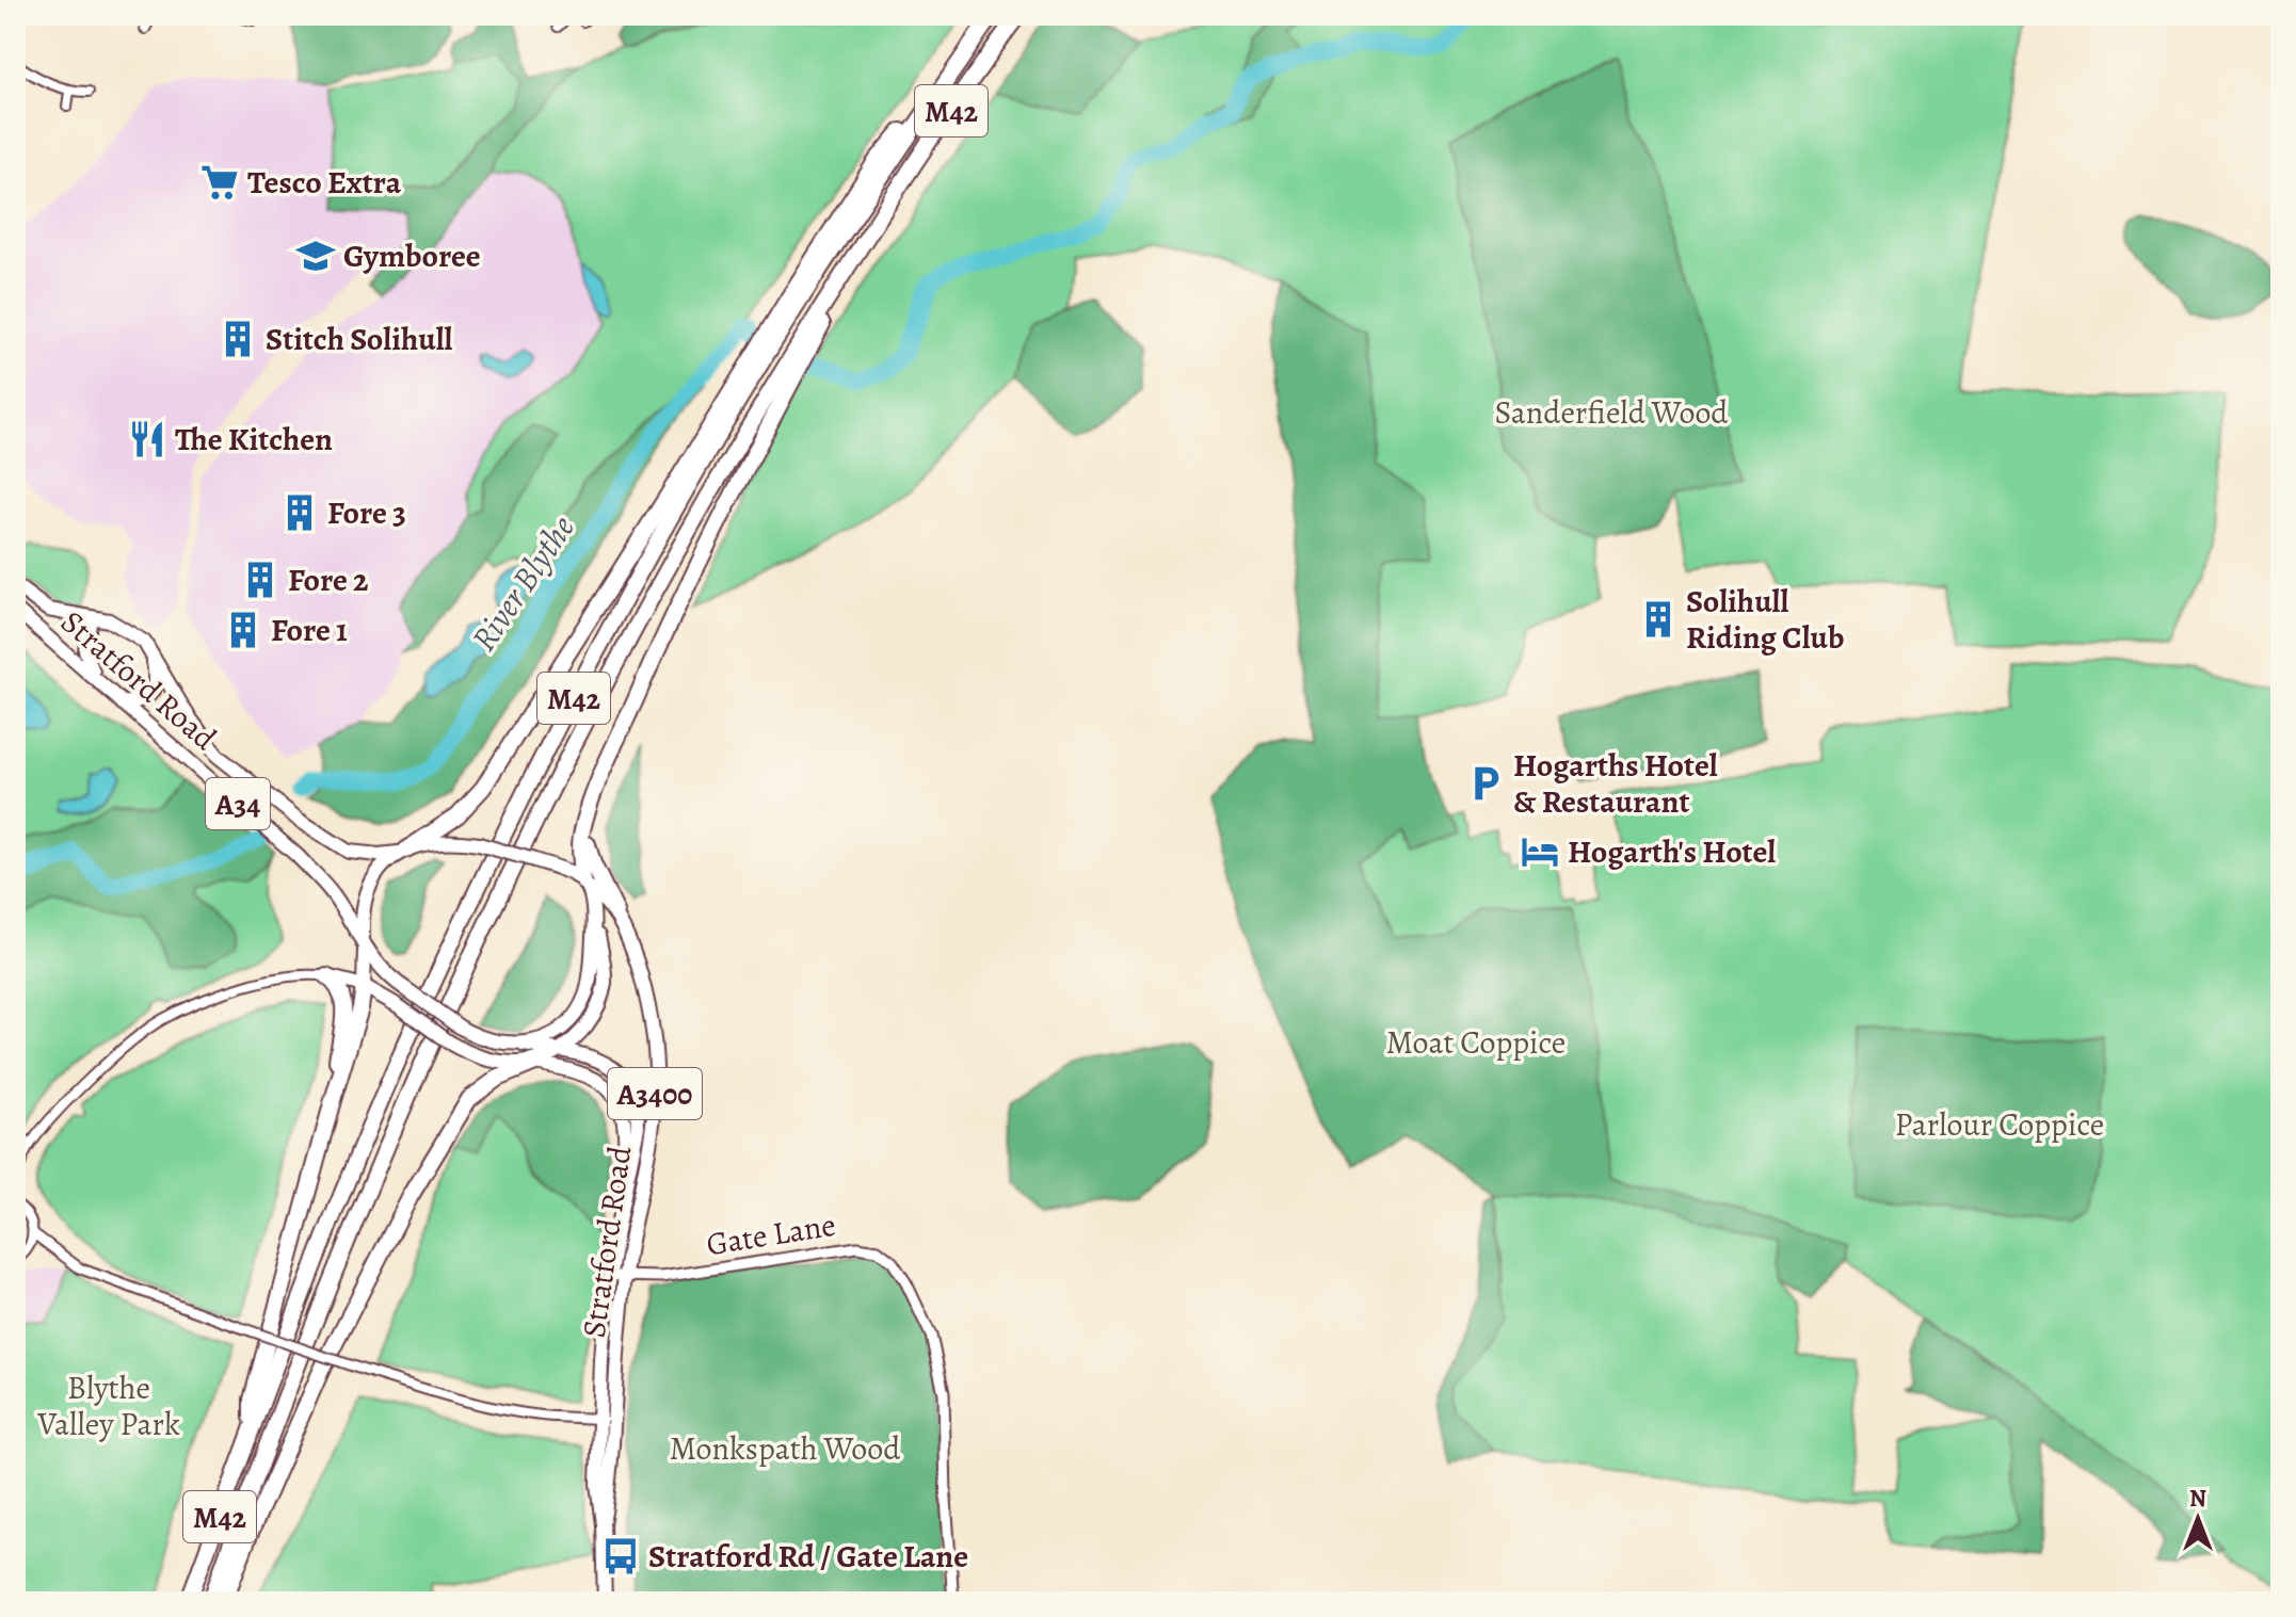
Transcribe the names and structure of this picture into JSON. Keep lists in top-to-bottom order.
{
  "streets": {
    "highway": ["M42"],
    "main road": ["Stratford Road", "A34", "A3400"],
    "street": ["Gate Lane"]
  },
  "crossings": [
    ["Stratford Road", "A34"],
    ["Stratford Road", "Gate Lane"]
  ],
  "water": ["River Blythe"],
  "parks": [
    "Sanderfield Wood",
    "Moat Coppice",
    "Parlour Coppice",
    "Blythe Valley Park",
    "Monkspath Wood"
  ],
  "places": {
    "supermarket": ["Tesco Extra"],
    "school or university": ["Gymboree"],
    "building": [
      "Stitch Solihull",
      "Fore 3",
      "Fore 2",
      "Solihull Riding Club",
      "Fore 1"
    ],
    "restaurant": ["The Kitchen"],
    "parking": ["Hogarths Hotel & Restaurant"],
    "hotel": ["Hogarth's Hotel"],
    "bus stop": ["Stratford Rd / Gate Lane"]
  },
  "north": "top"
}
